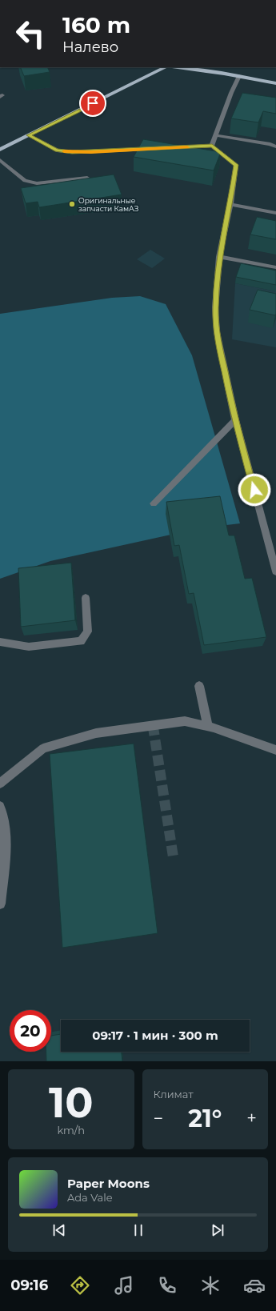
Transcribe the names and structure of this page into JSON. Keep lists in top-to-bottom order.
{
  "places": ["Оригинальные запчасти КамАЗ"],
  "page": {
    "turn": ["160 m", "Налево"],
    "limit": "20",
    "trip": "09:17 · 1 мин · 300 m",
    "tile": [
      ["10", "km/h"],
      "Климат"
    ],
    "heat": ["−", "21°", "+"],
    "song": ["Paper Moons", "Ada Vale"],
    "tabs": "09:16"
  }
}
